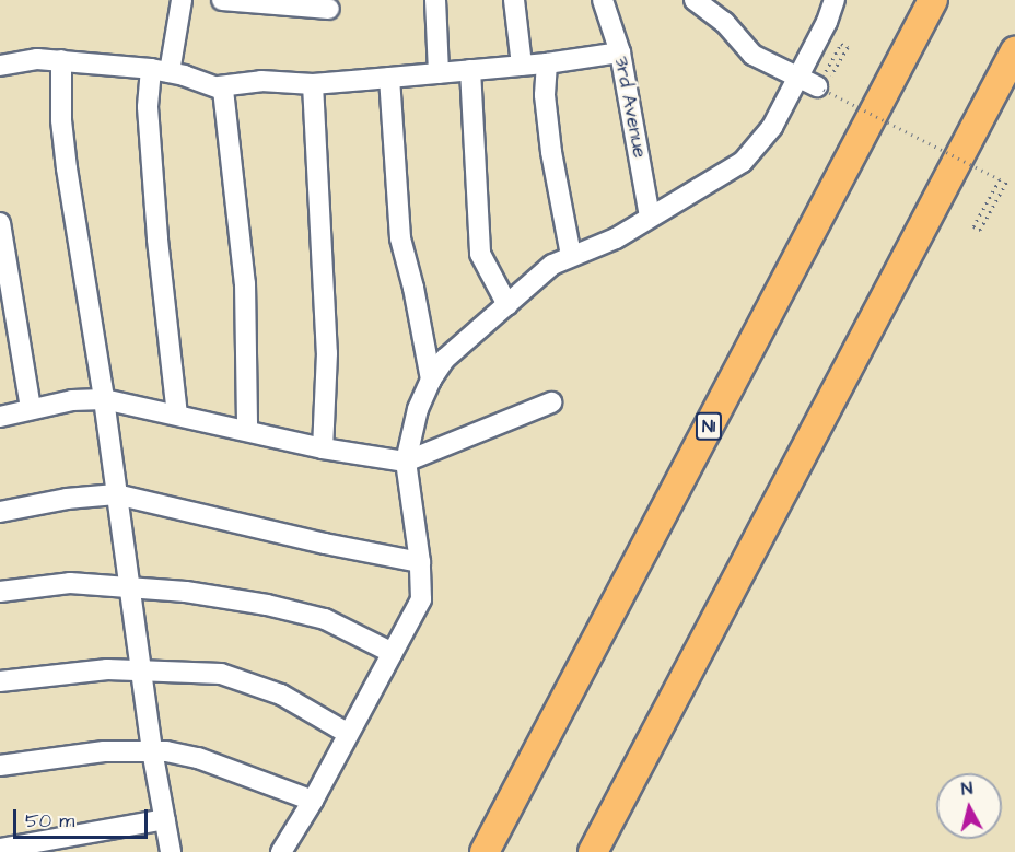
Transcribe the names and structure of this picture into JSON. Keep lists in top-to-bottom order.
{
  "streets": {
    "highway": ["N1"],
    "street": ["3rd Avenue"]
  },
  "scale_bar": "50 m",
  "north": "top"
}
